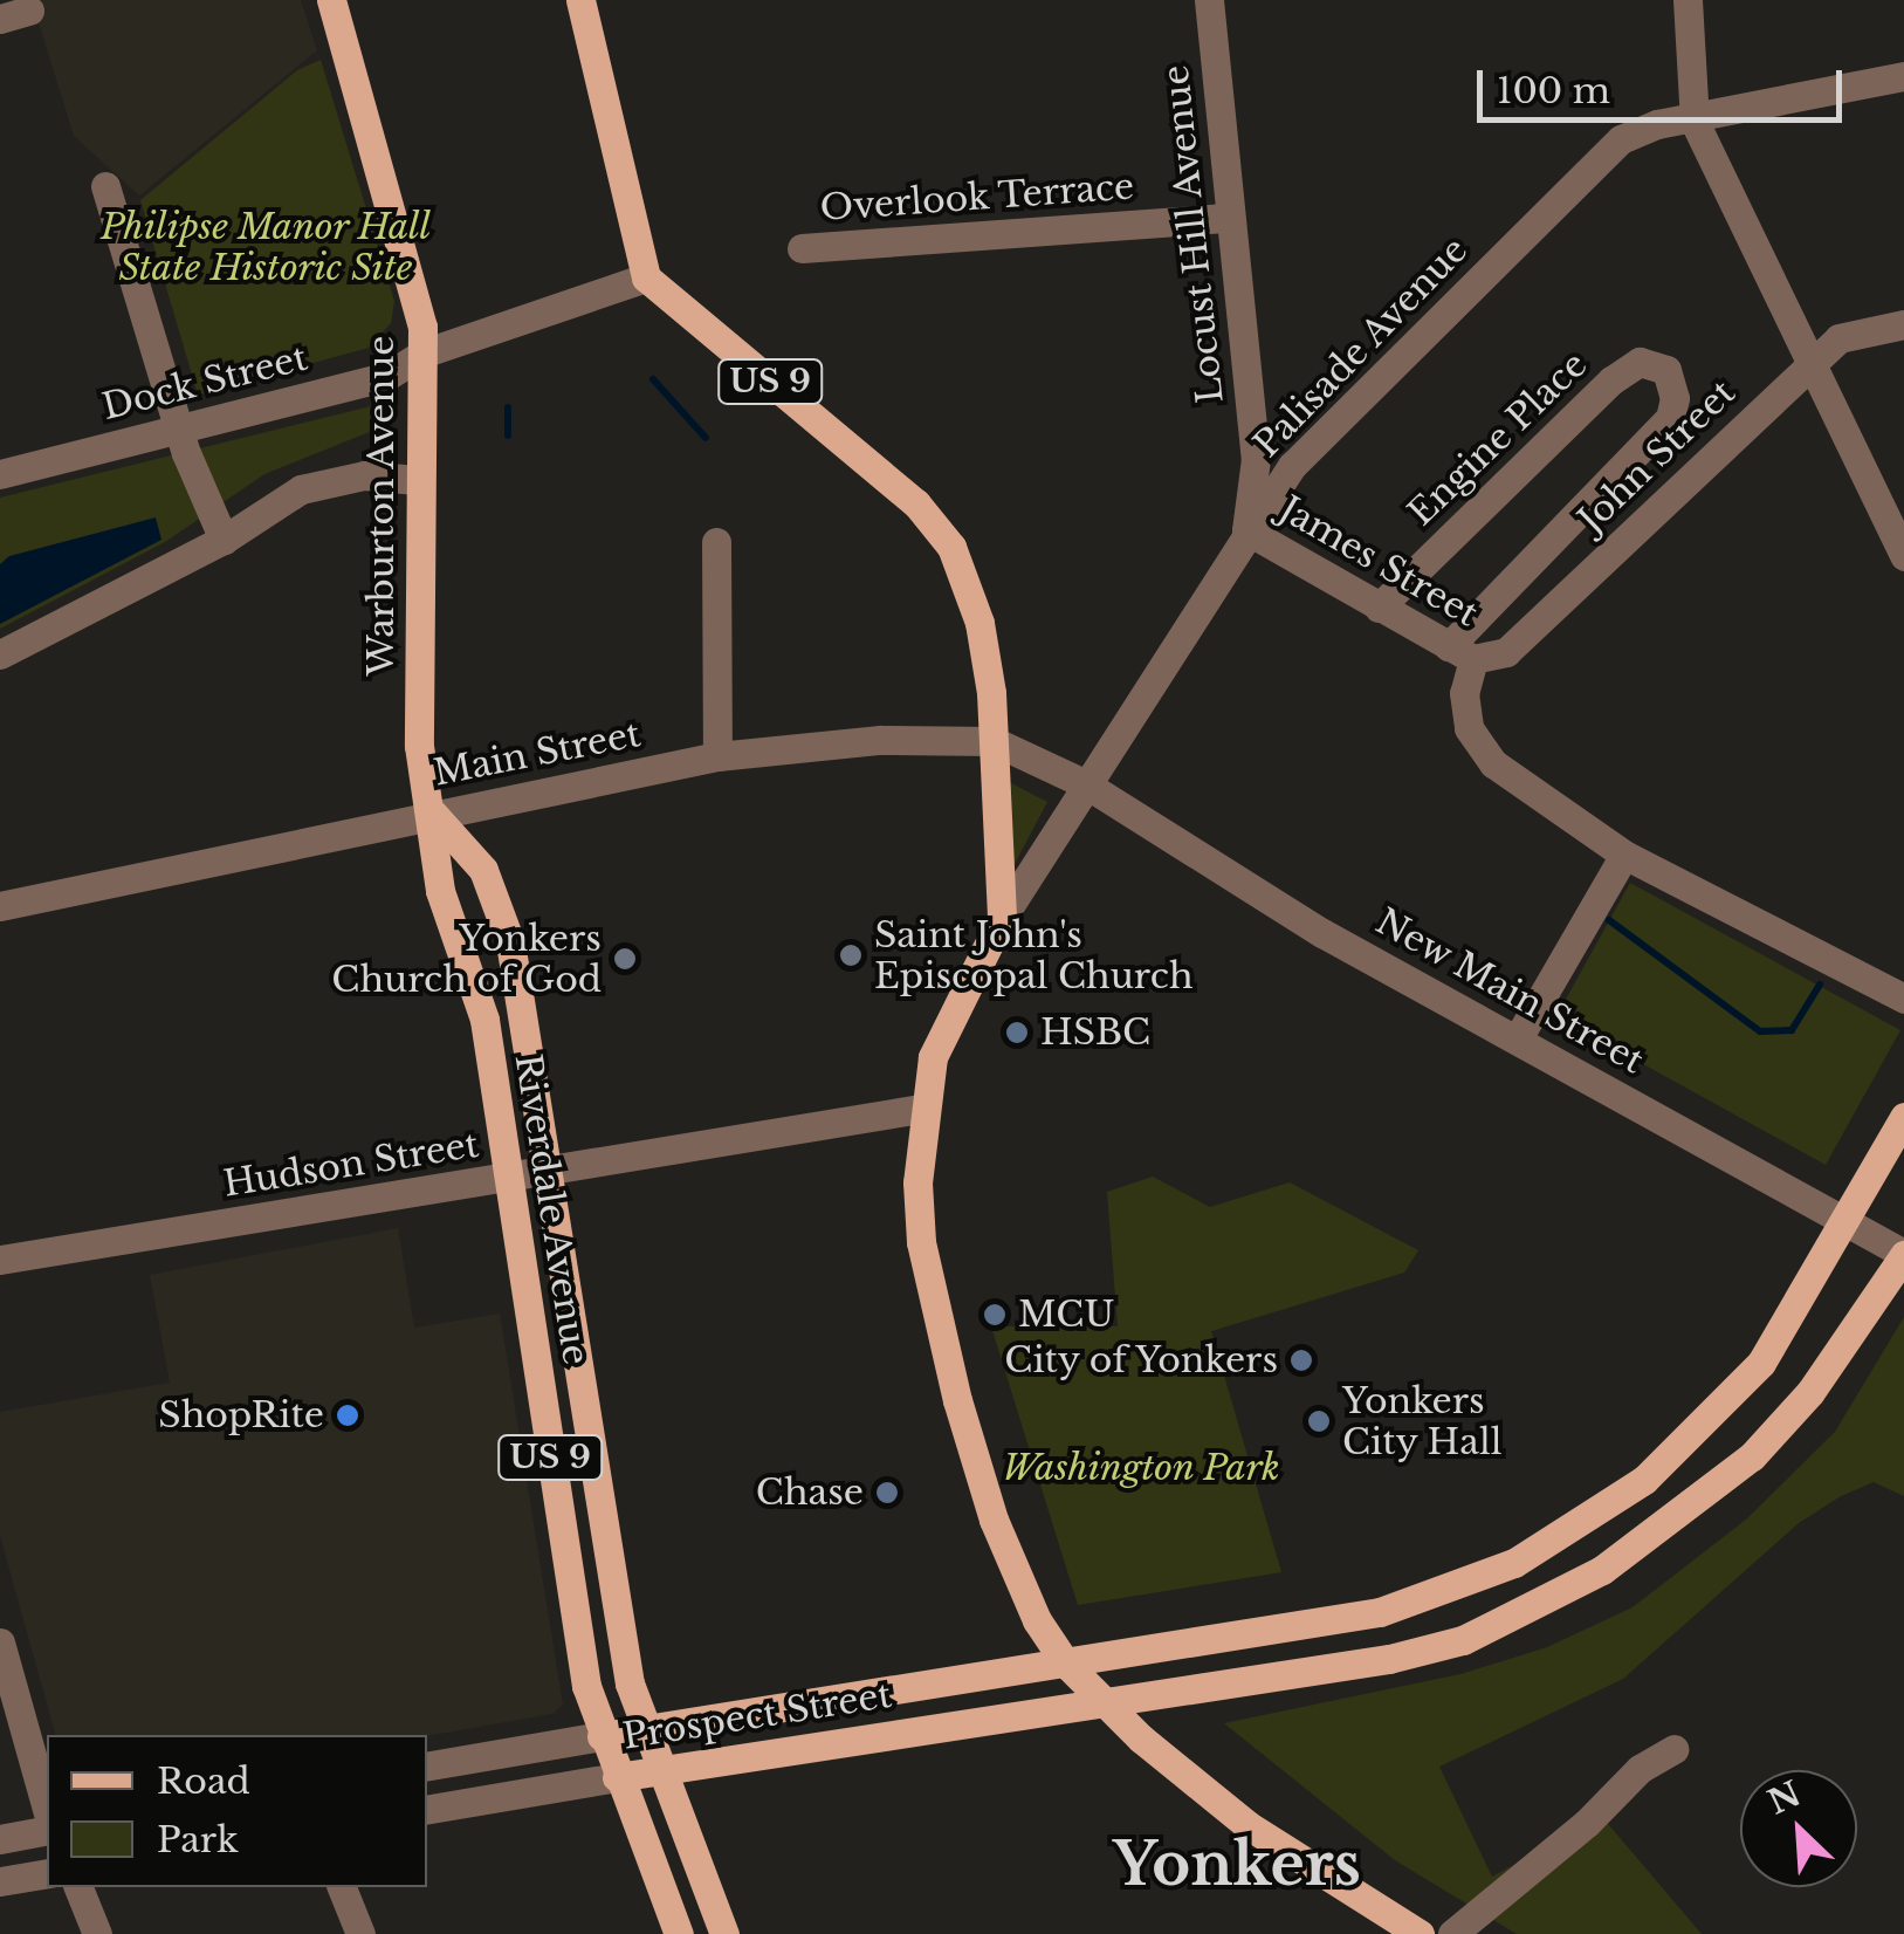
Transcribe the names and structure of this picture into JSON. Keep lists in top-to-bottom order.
{
  "streets": {
    "main road": [
      "US 9",
      "Warburton Avenue",
      "Riverdale Avenue",
      "Prospect Street"
    ],
    "street": [
      "Overlook Terrace",
      "Locust Hill Avenue",
      "Palisade Avenue",
      "Dock Street",
      "Engine Place",
      "John Street",
      "James Street",
      "Main Street",
      "New Main Street",
      "Hudson Street"
    ]
  },
  "crossings": [
    ["Overlook Terrace", "Locust Hill Avenue"],
    ["Locust Hill Avenue", "Palisade Avenue"],
    ["Locust Hill Avenue", "James Street"],
    ["Palisade Avenue", "US 9"],
    ["Palisade Avenue", "James Street"],
    ["Palisade Avenue", "Main Street"],
    ["Palisade Avenue", "New Main Street"],
    ["US 9", "Dock Street"],
    ["US 9", "Main Street"],
    ["US 9", "Hudson Street"],
    ["US 9", "Prospect Street"],
    ["Dock Street", "Warburton Avenue"],
    ["Engine Place", "John Street"],
    ["Engine Place", "James Street"],
    ["John Street", "James Street"],
    ["Warburton Avenue", "Main Street"],
    ["Warburton Avenue", "Riverdale Avenue"],
    ["Main Street", "New Main Street"],
    ["Main Street", "Riverdale Avenue"],
    ["New Main Street", "Prospect Street"],
    ["Hudson Street", "Riverdale Avenue"],
    ["Riverdale Avenue", "Prospect Street"]
  ],
  "districts": ["Yonkers"],
  "parks": ["Philipse Manor Hall State Historic Site", "Washington Park"],
  "places": [
    "Saint John's Episcopal Church",
    "Yonkers Church of God",
    "HSBC",
    "MCU",
    "City of Yonkers",
    "ShopRite",
    "Yonkers City Hall",
    "Chase"
  ],
  "legend": ["Road", "Park"],
  "scale_bar": "100 m",
  "north": "top left"
}
